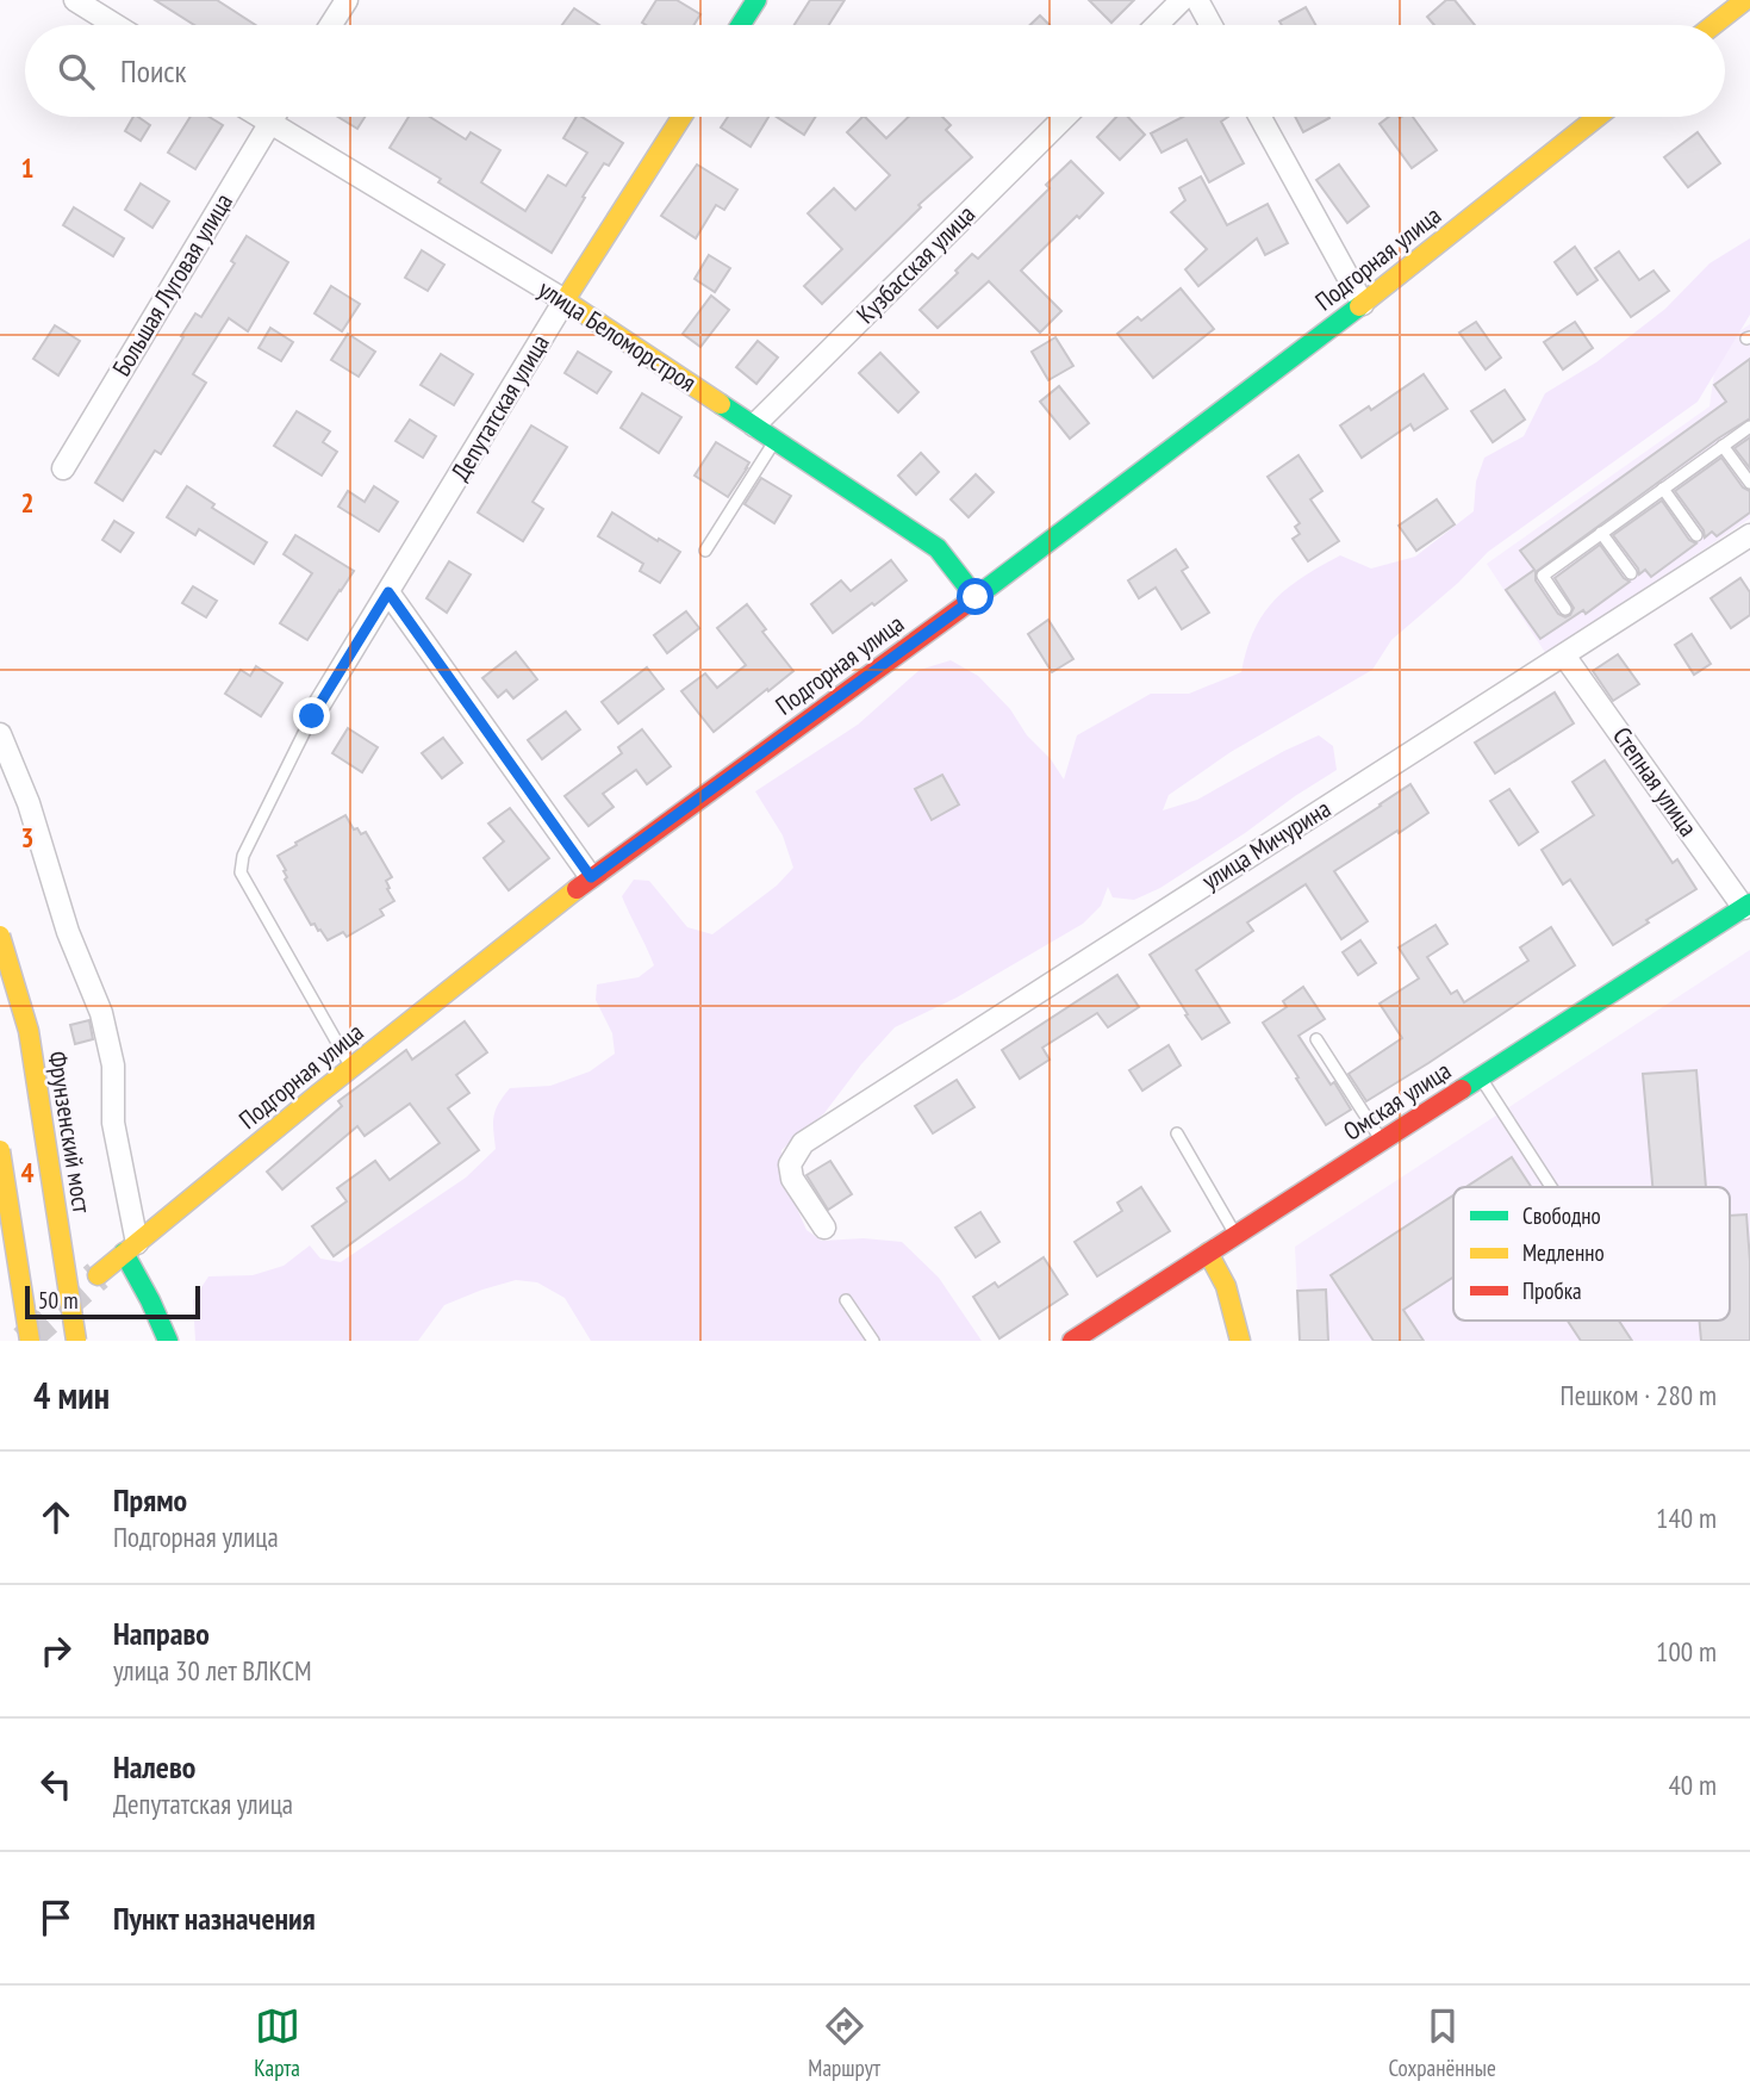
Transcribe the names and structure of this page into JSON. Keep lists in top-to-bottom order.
{
  "streets": {
    "street": [
      "Подгорная улица",
      "Кузбасская улица",
      "Большая Луговая улица",
      "улица Беломорстроя",
      "Депутатская улица",
      "Степная улица",
      "улица Мичурина",
      "Омская улица",
      "Фрунзенский мост"
    ]
  },
  "crossings": [
    ["Подгорная улица", "улица Беломорстроя"],
    ["Кузбасская улица", "улица Беломорстроя"],
    ["Большая Луговая улица", "улица Беломорстроя"],
    ["улица Беломорстроя", "Депутатская улица"],
    ["Степная улица", "улица Мичурина"],
    ["Степная улица", "Омская улица"]
  ],
  "legend": ["Свободно", "Медленно", "Пробка"],
  "scale_bar": "50 m",
  "page": {
    "search": "Поиск",
    "scale": "50 m",
    "heading": ["4 мин", "Пешком · 280 m"],
    "list": [
      ["Прямо", "Подгорная улица", "140 m"],
      ["Направо", "улица 30 лет ВЛКСМ", "100 m"],
      ["Налево", "Депутатская улица", "40 m"],
      "Пункт назначения"
    ],
    "nav": ["Карта", "Маршрут", "Сохранённые"]
  },
  "grid": {
    "rows": [
      "1",
      "2",
      "3",
      "4"
    ]
  }
}
